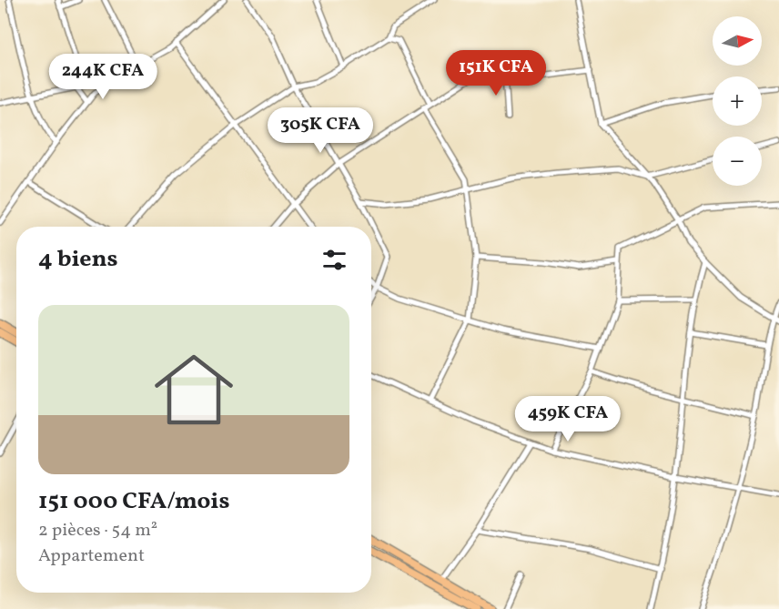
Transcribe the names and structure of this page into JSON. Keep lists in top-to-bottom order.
{
  "north": "right",
  "page": {
    "map_buttons": ["+", "−"],
    "price": [
      "151K CFA",
      "244K CFA",
      "305K CFA",
      "459K CFA"
    ],
    "heading": "4 biens",
    "list": [
      {
        "name": "151 000 CFA/mois",
        "note": "2 pièces · 54 m² · Appartement"
      }
    ]
  }
}
